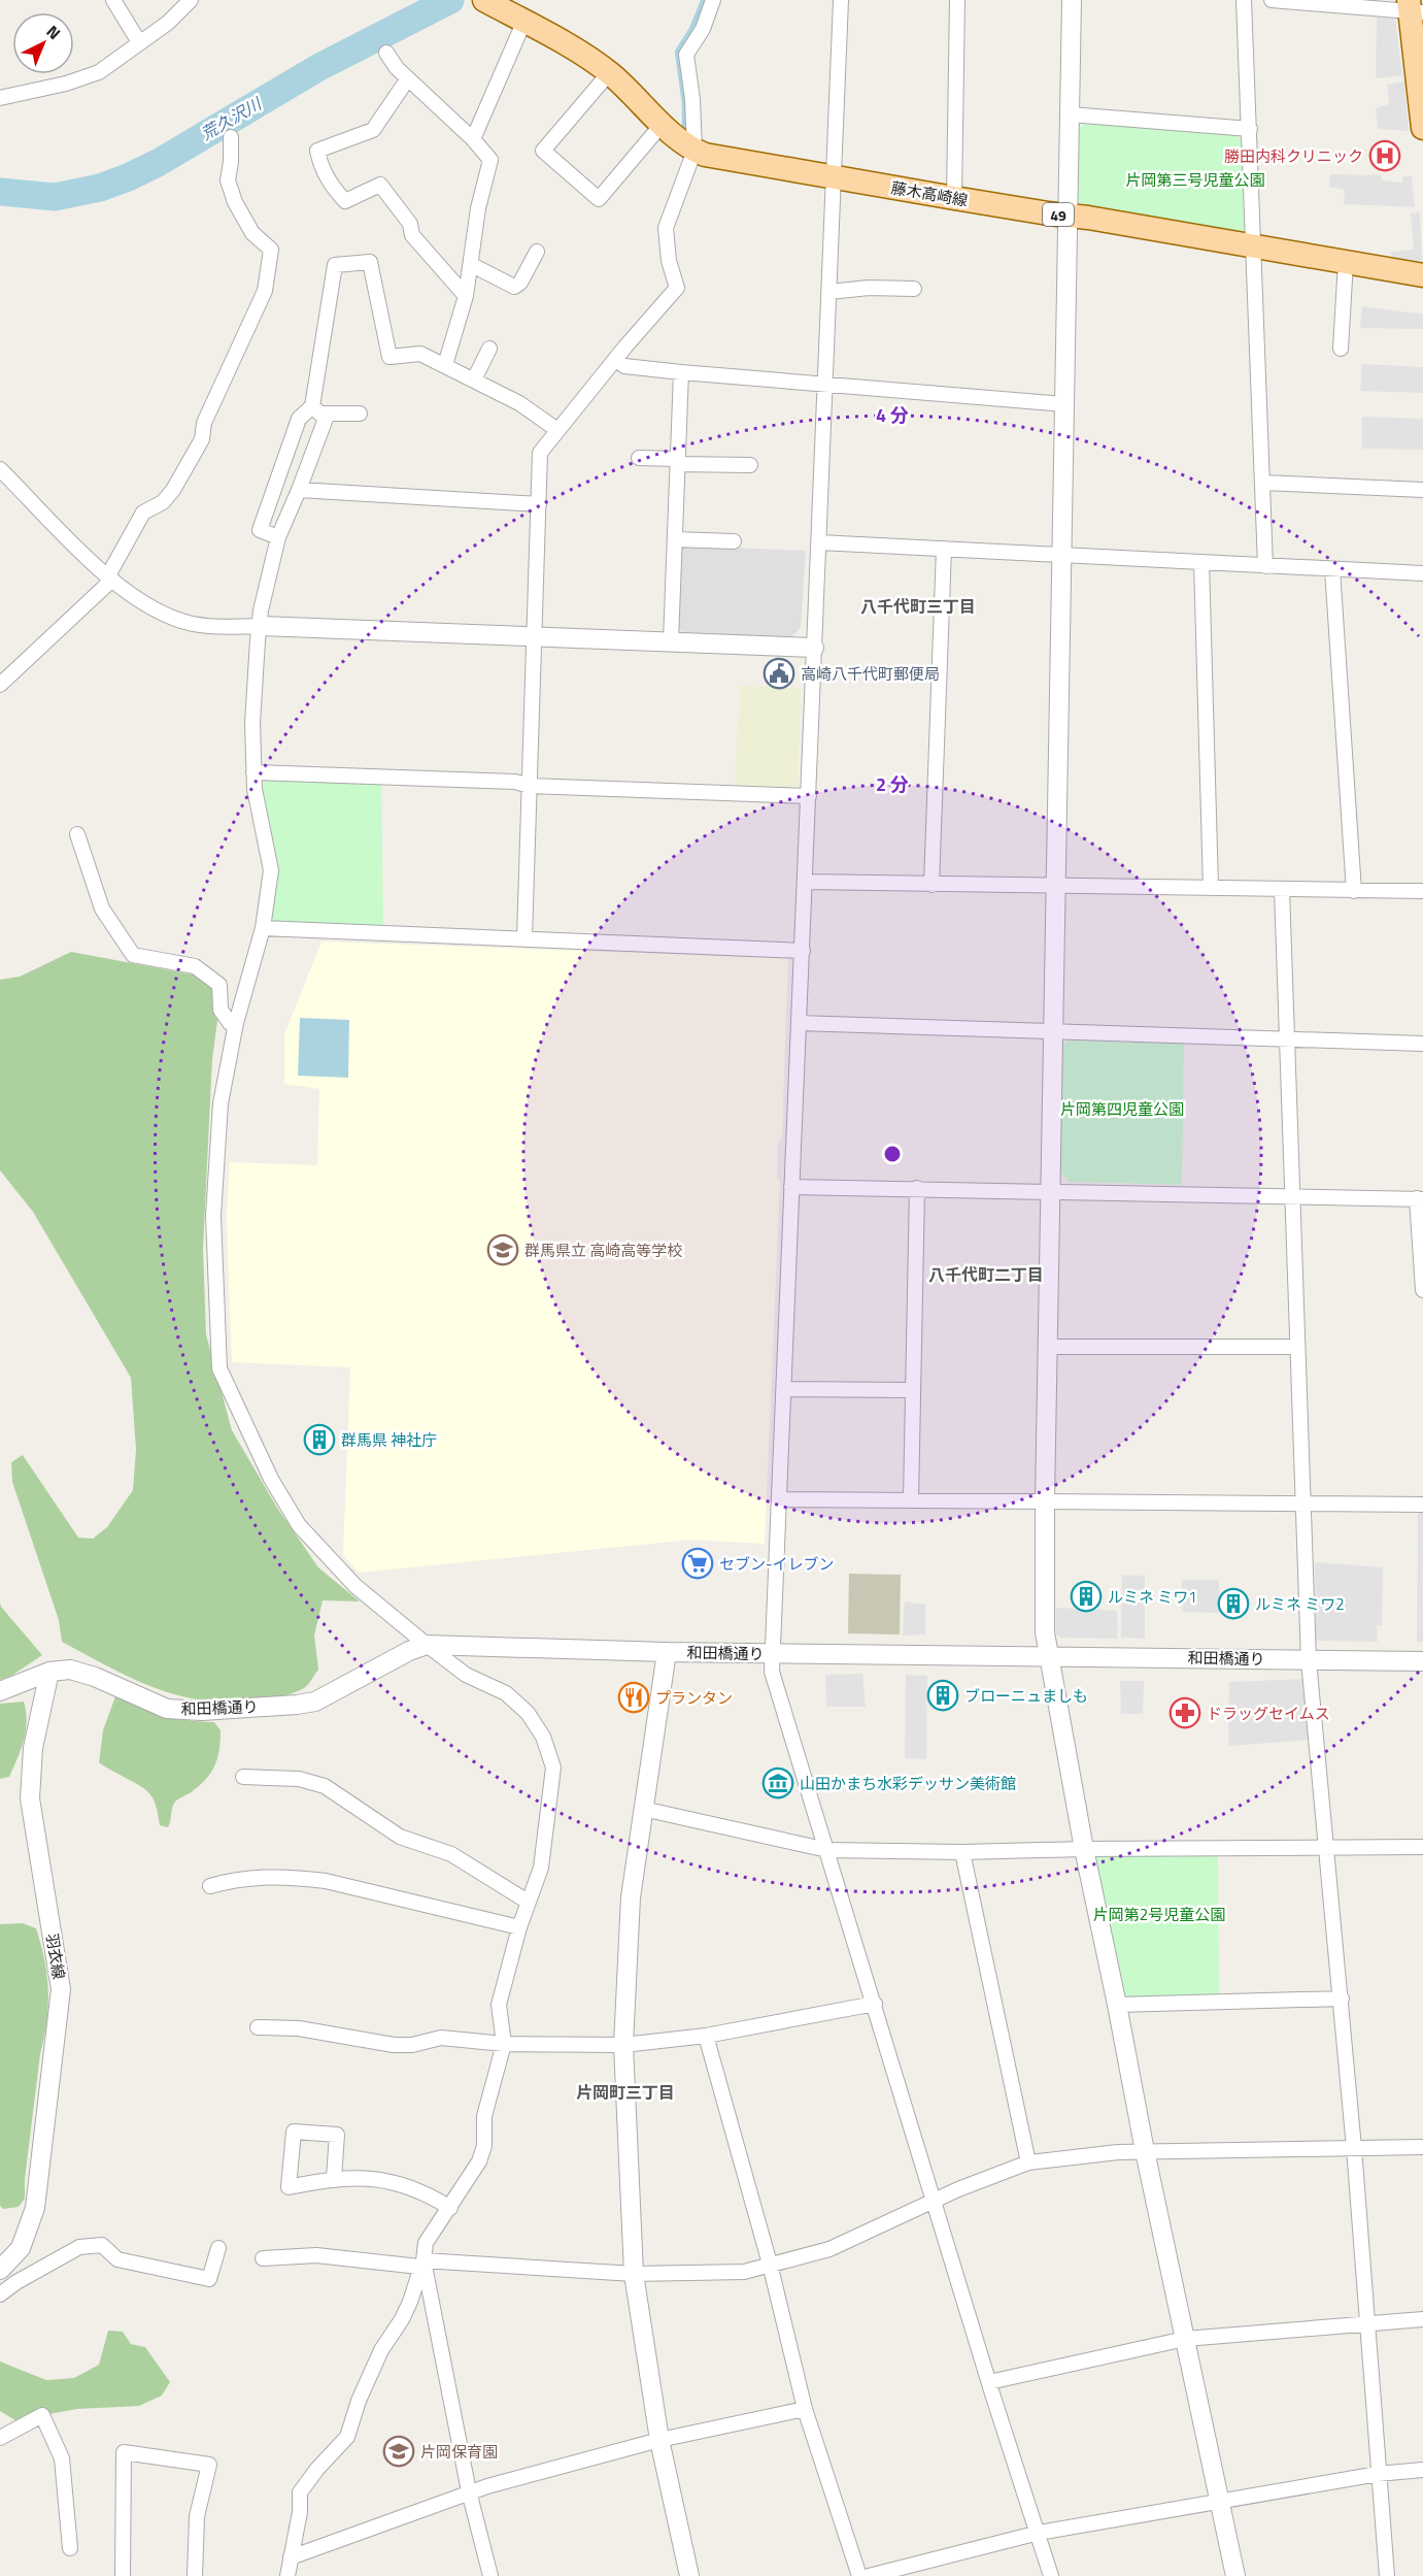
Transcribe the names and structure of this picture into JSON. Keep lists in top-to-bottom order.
{
  "streets": {
    "main road": ["藤木高崎線", "49"],
    "street": ["和田橋通り", "羽衣線"]
  },
  "crossings": [
    ["和田橋通り", "羽衣線"]
  ],
  "districts": ["八千代町三丁目", "八千代町二丁目", "片岡町三丁目"],
  "water": ["荒久沢川"],
  "parks": ["片岡第三号児童公園", "片岡第四児童公園", "片岡第2号児童公園"],
  "places": {
    "hospital": ["勝田内科クリニック"],
    "public building": ["高崎八千代町郵便局"],
    "school or university": ["群馬県立 高崎高等学校", "片岡保育園"],
    "building": [
      "群馬県 神社庁",
      "ルミネ ミワ1",
      "ルミネ ミワ2",
      "ブローニュましも"
    ],
    "supermarket": ["セブン-イレブン"],
    "restaurant": ["プランタン"],
    "pharmacy": ["ドラッグセイムス"],
    "museum": ["山田かまち水彩デッサン美術館"]
  },
  "north": "top right",
  "rings": ["4 分", "2 分"]
}
